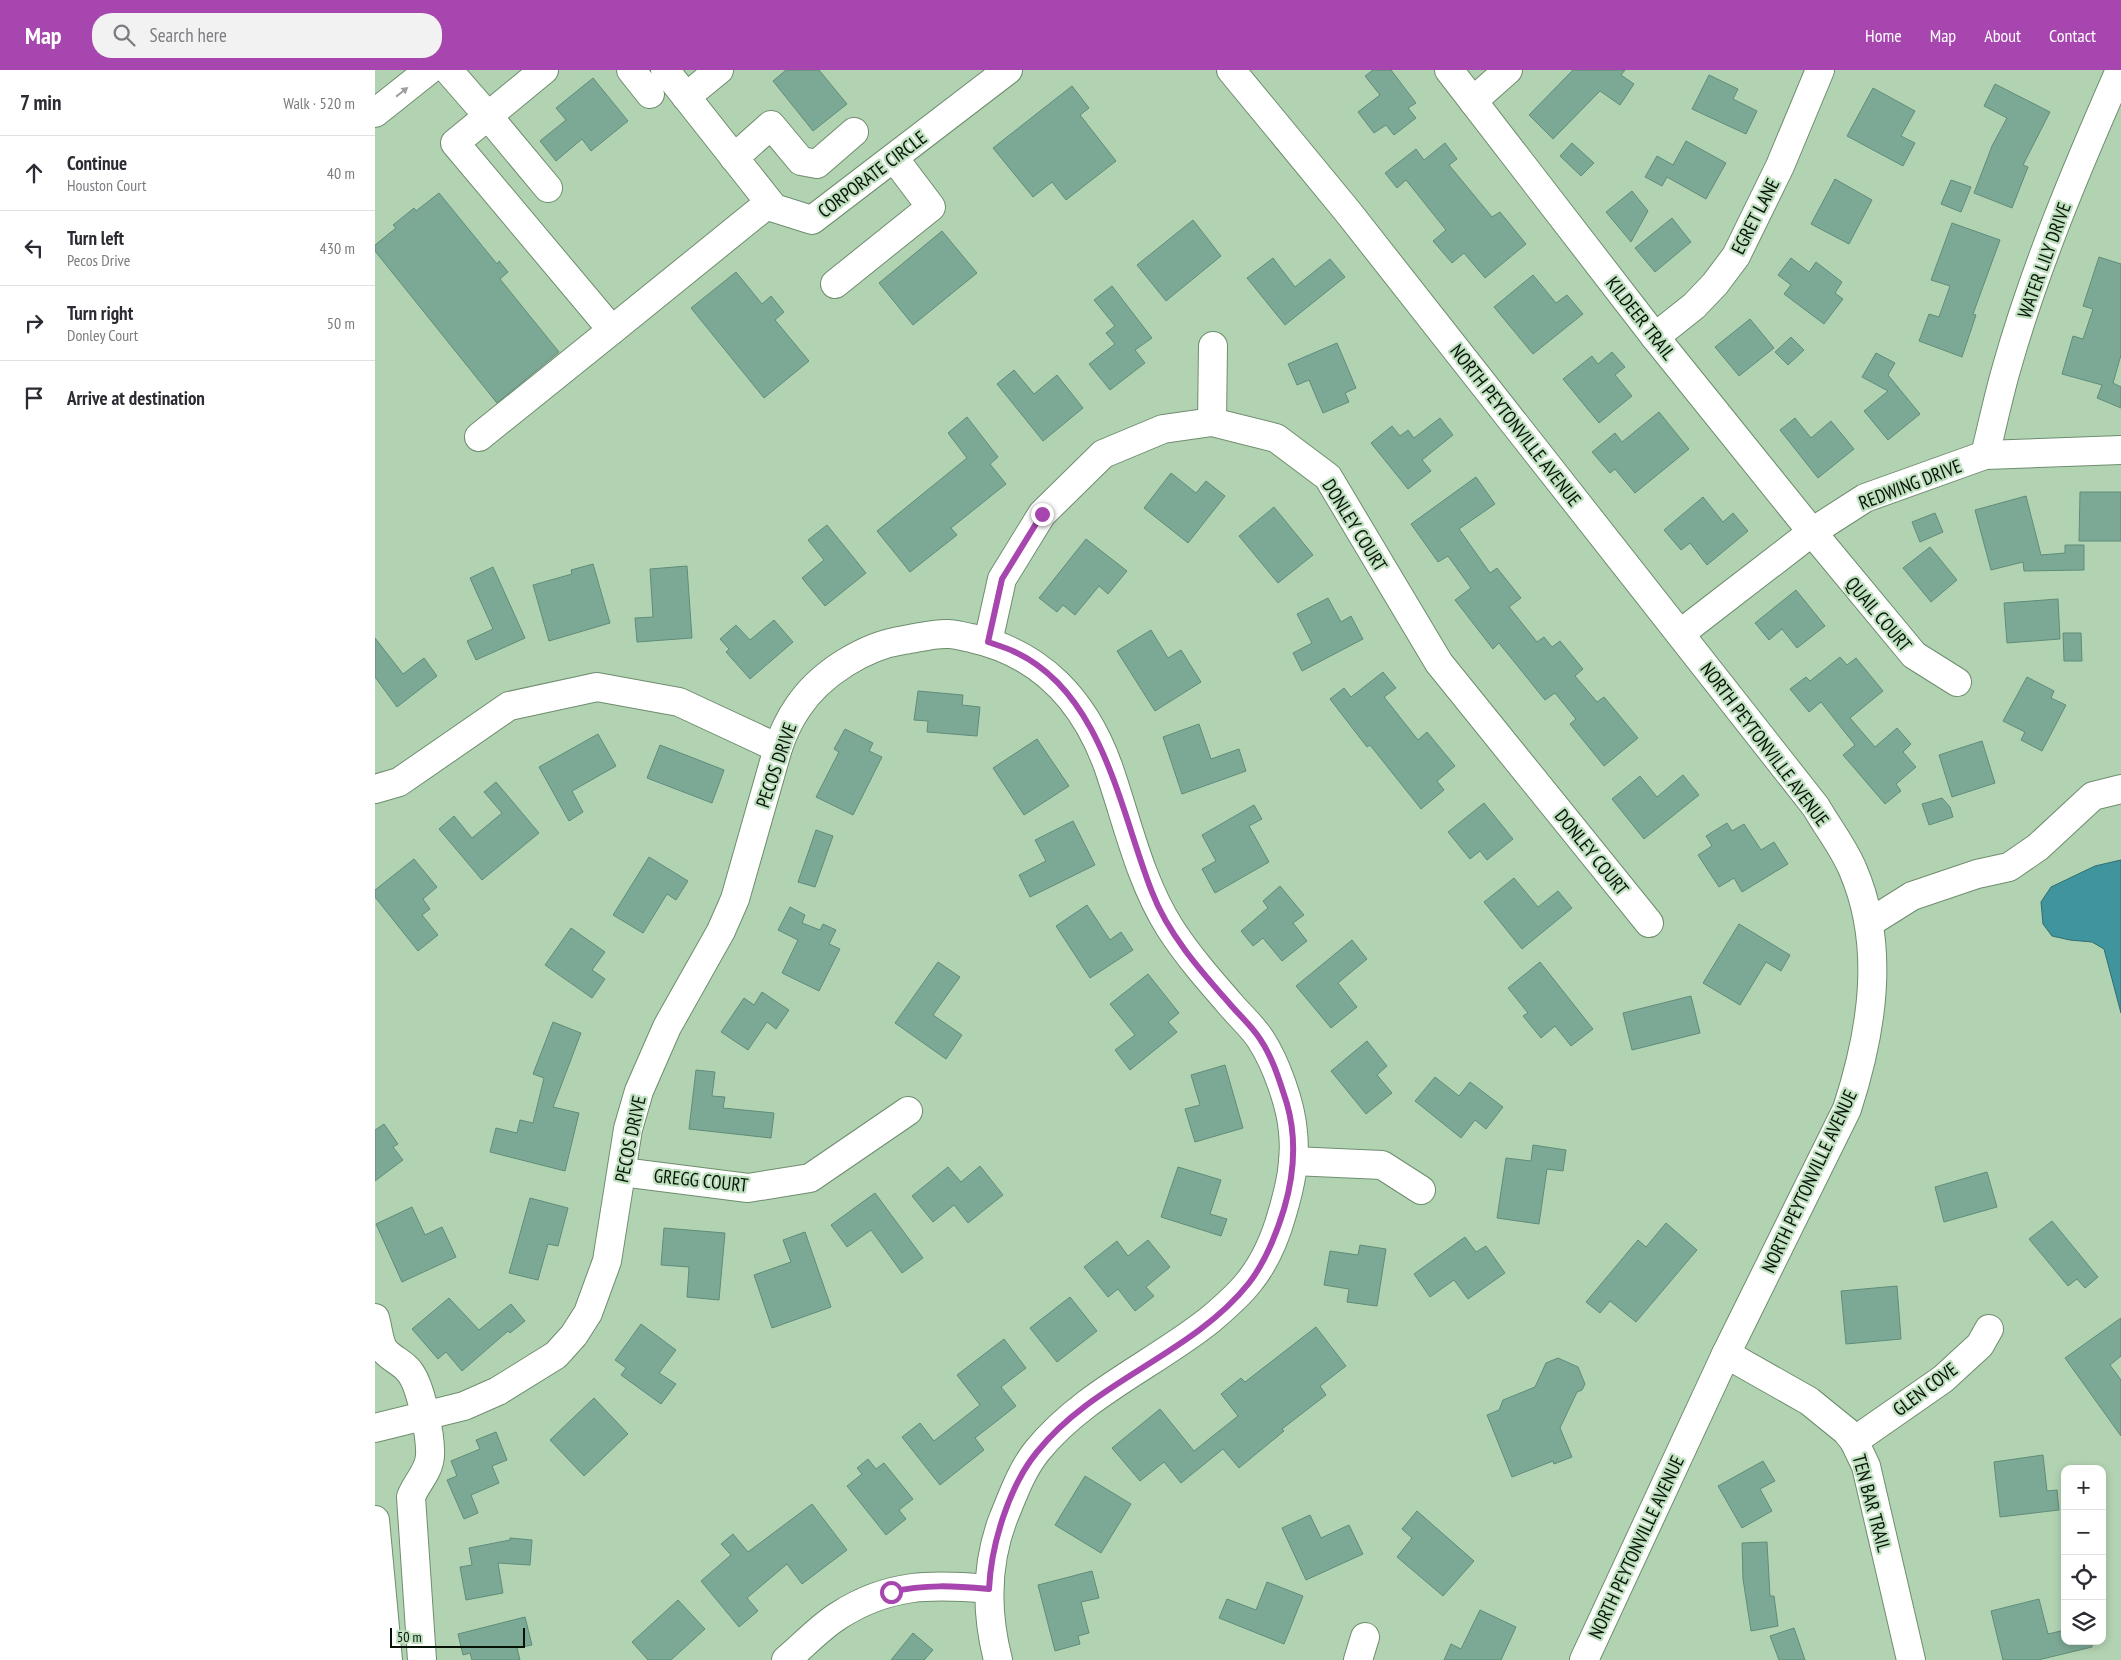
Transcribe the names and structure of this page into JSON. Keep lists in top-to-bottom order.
{
  "streets": {
    "street": [
      "CORPORATE CIRCLE",
      "EGRET LANE",
      "WATER LILY DRIVE",
      "KILDEER TRAIL",
      "NORTH PEYTONVILLE AVENUE",
      "REDWING DRIVE",
      "DONLEY COURT",
      "QUAIL COURT",
      "PECOS DRIVE",
      "GREGG COURT",
      "GLEN COVE",
      "TEN BAR TRAIL"
    ]
  },
  "crossings": [
    ["EGRET LANE", "KILDEER TRAIL"],
    ["WATER LILY DRIVE", "REDWING DRIVE"],
    ["KILDEER TRAIL", "REDWING DRIVE"],
    ["KILDEER TRAIL", "QUAIL COURT"],
    ["NORTH PEYTONVILLE AVENUE", "REDWING DRIVE"],
    ["NORTH PEYTONVILLE AVENUE", "TEN BAR TRAIL"],
    ["REDWING DRIVE", "QUAIL COURT"],
    ["DONLEY COURT", "PECOS DRIVE"],
    ["PECOS DRIVE", "GREGG COURT"],
    ["GLEN COVE", "TEN BAR TRAIL"]
  ],
  "scale_bar": "50 m",
  "page": {
    "header": "Map",
    "search": "Search here",
    "nav": [
      "Home",
      "Map",
      "About",
      "Contact"
    ],
    "heading": ["7 min", "Walk · 520 m"],
    "list": [
      ["Continue", "Houston Court", "40 m"],
      ["Turn left", "Pecos Drive", "430 m"],
      ["Turn right", "Donley Court", "50 m"],
      "Arrive at destination"
    ],
    "map_buttons": ["+", "−"],
    "scale": "50 m"
  }
}
